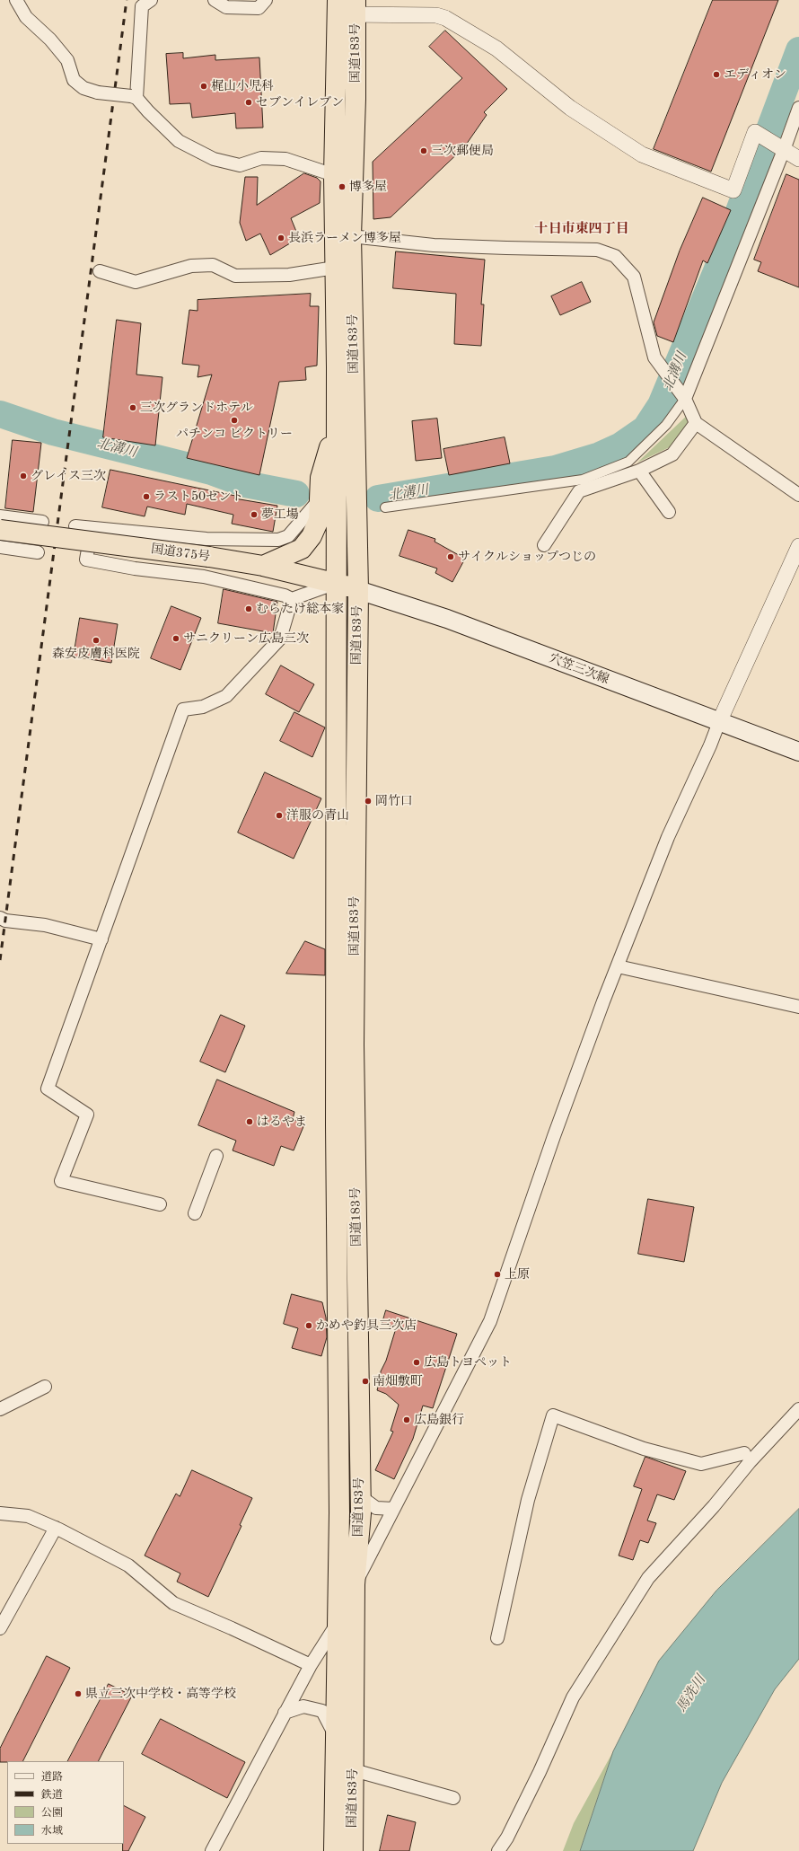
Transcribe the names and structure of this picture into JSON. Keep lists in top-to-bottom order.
{
  "streets": {
    "highway": ["国道183号", "国道375号"],
    "main road": ["穴笠三次線"]
  },
  "crossings": [
    ["国道183号", "国道375号"],
    ["国道183号", "穴笠三次線"],
    ["国道375号", "穴笠三次線"]
  ],
  "districts": ["十日市東四丁目"],
  "water": ["北溝川", "馬洗川"],
  "places": [
    "エディオン",
    "梶山小児科",
    "セブンイレブン",
    "三次郵便局",
    "博多屋",
    "長浜ラーメン博多屋",
    "三次グランドホテル",
    "パチンコ ビクトリー",
    "グレイス三次",
    "ラスト50セント",
    "夢工場",
    "サイクルショップつじの",
    "むらたけ総本家",
    "サニクリーン広島三次",
    "森安皮膚科医院",
    "岡竹口",
    "洋服の青山",
    "はるやま",
    "上原",
    "かめや釣具三次店",
    "広島トヨペット",
    "南畑敷町",
    "広島銀行",
    "県立三次中学校・高等学校"
  ],
  "legend": [
    "道路",
    "鉄道",
    "公園",
    "水域"
  ]
}
